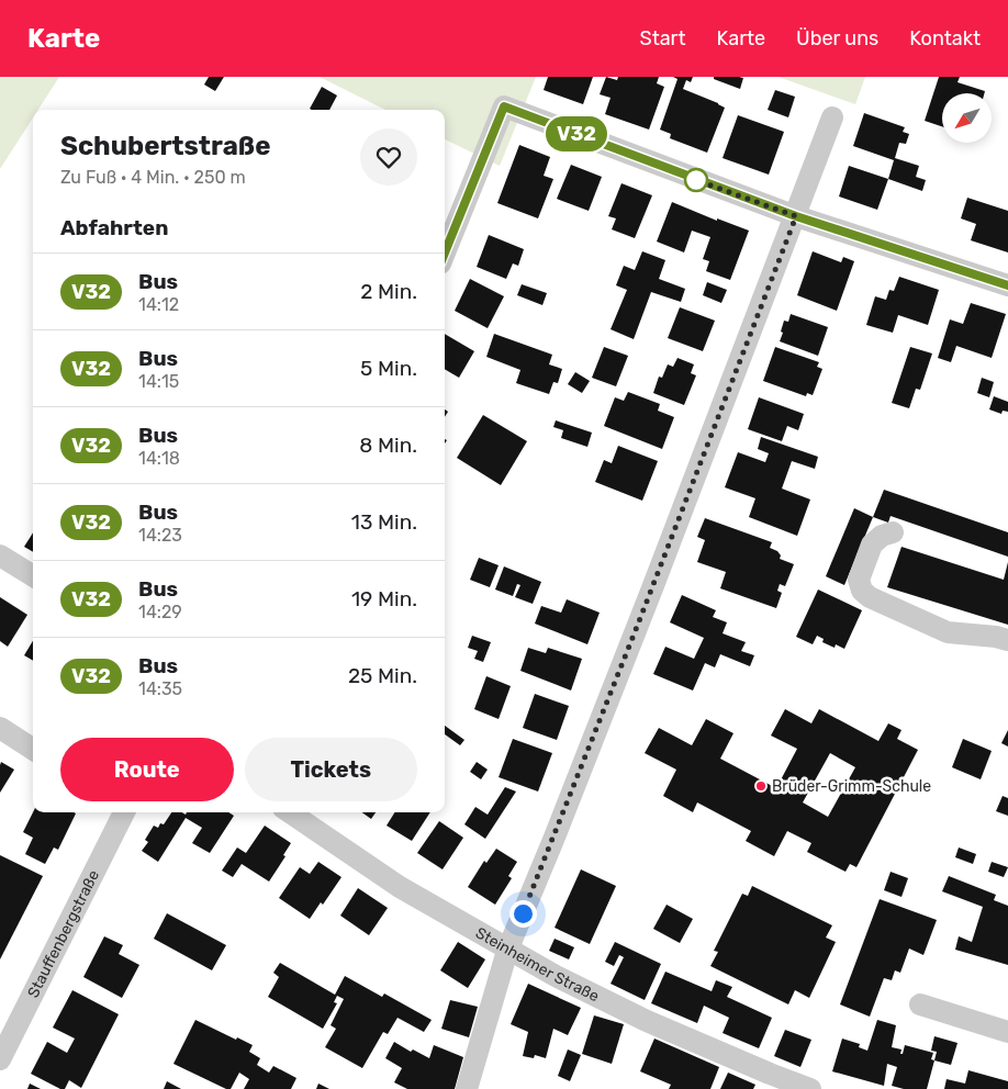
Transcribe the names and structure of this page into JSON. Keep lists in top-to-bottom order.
{
  "streets": {
    "street": ["Stauffenbergstraße", "Steinheimer Straße"]
  },
  "places": ["Brüder-Grimm-Schule"],
  "lines": ["bus line V32"],
  "north": "bottom left",
  "page": {
    "header": "Karte",
    "nav": [
      "Start",
      "Karte",
      "Über uns",
      "Kontakt"
    ],
    "on_map": "V32",
    "heading": [
      ["Schubertstraße", "Zu Fuß · 4 Min. · 250 m"],
      "Abfahrten"
    ],
    "list": [
      {
        "mark": "V32",
        "name": "Bus",
        "note": "14:12",
        "value": "2 Min."
      },
      {
        "mark": "V32",
        "name": "Bus",
        "note": "14:15",
        "value": "5 Min."
      },
      {
        "mark": "V32",
        "name": "Bus",
        "note": "14:18",
        "value": "8 Min."
      },
      {
        "mark": "V32",
        "name": "Bus",
        "note": "14:23",
        "value": "13 Min."
      },
      {
        "mark": "V32",
        "name": "Bus",
        "note": "14:29",
        "value": "19 Min."
      },
      {
        "mark": "V32",
        "name": "Bus",
        "note": "14:35",
        "value": "25 Min."
      }
    ],
    "buttons": ["Route", "Tickets"]
  }
}
